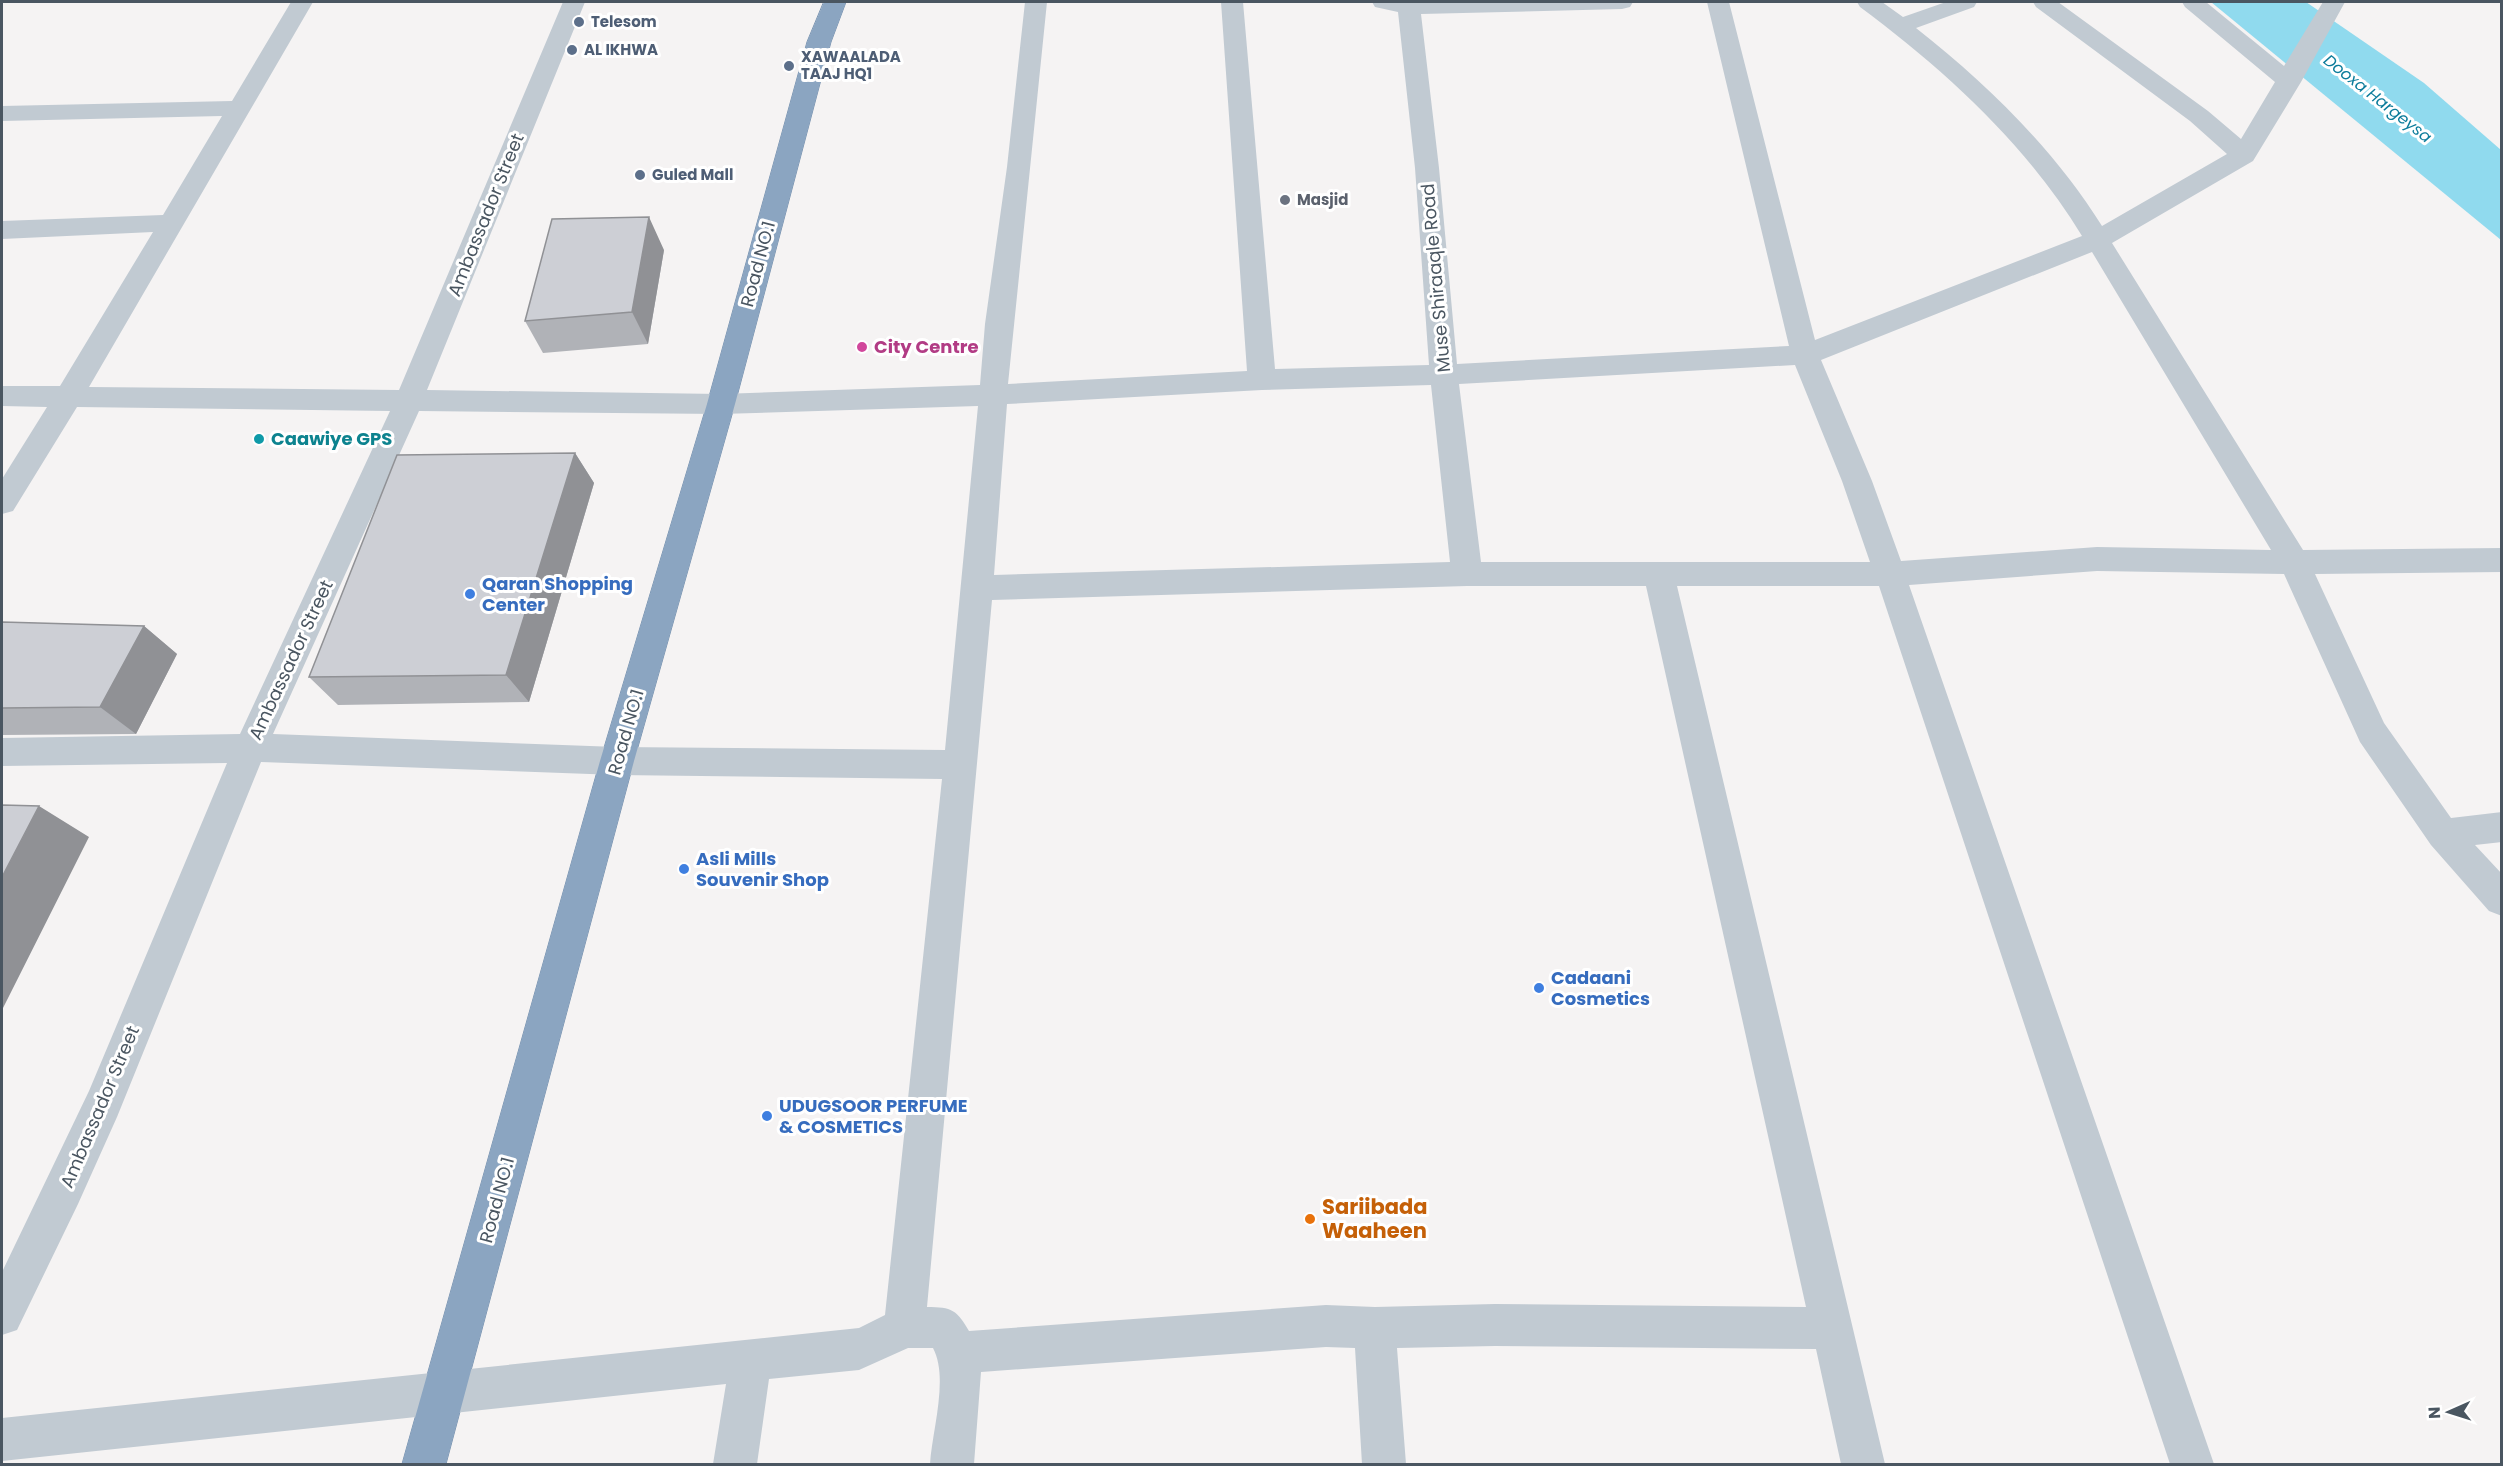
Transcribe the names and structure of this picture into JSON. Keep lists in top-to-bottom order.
{
  "streets": {
    "highway": ["Road NO.1"],
    "street": ["Ambassador Street", "Muse Shiraaqle Road"]
  },
  "water": ["Dooxa Hargeysa"],
  "places": [
    "Telesom",
    "AL IKHWA",
    "XAWAALADA TAAJ HQ1",
    "Guled Mall",
    "Masjid",
    "City Centre",
    "Caawiye GPS",
    "Qaran Shopping Center",
    "Asli Mills Souvenir Shop",
    "Cadaani Cosmetics",
    "UDUGSOOR PERFUME & COSMETICS",
    "Sariibada Waaheen"
  ],
  "north": "left"
}
